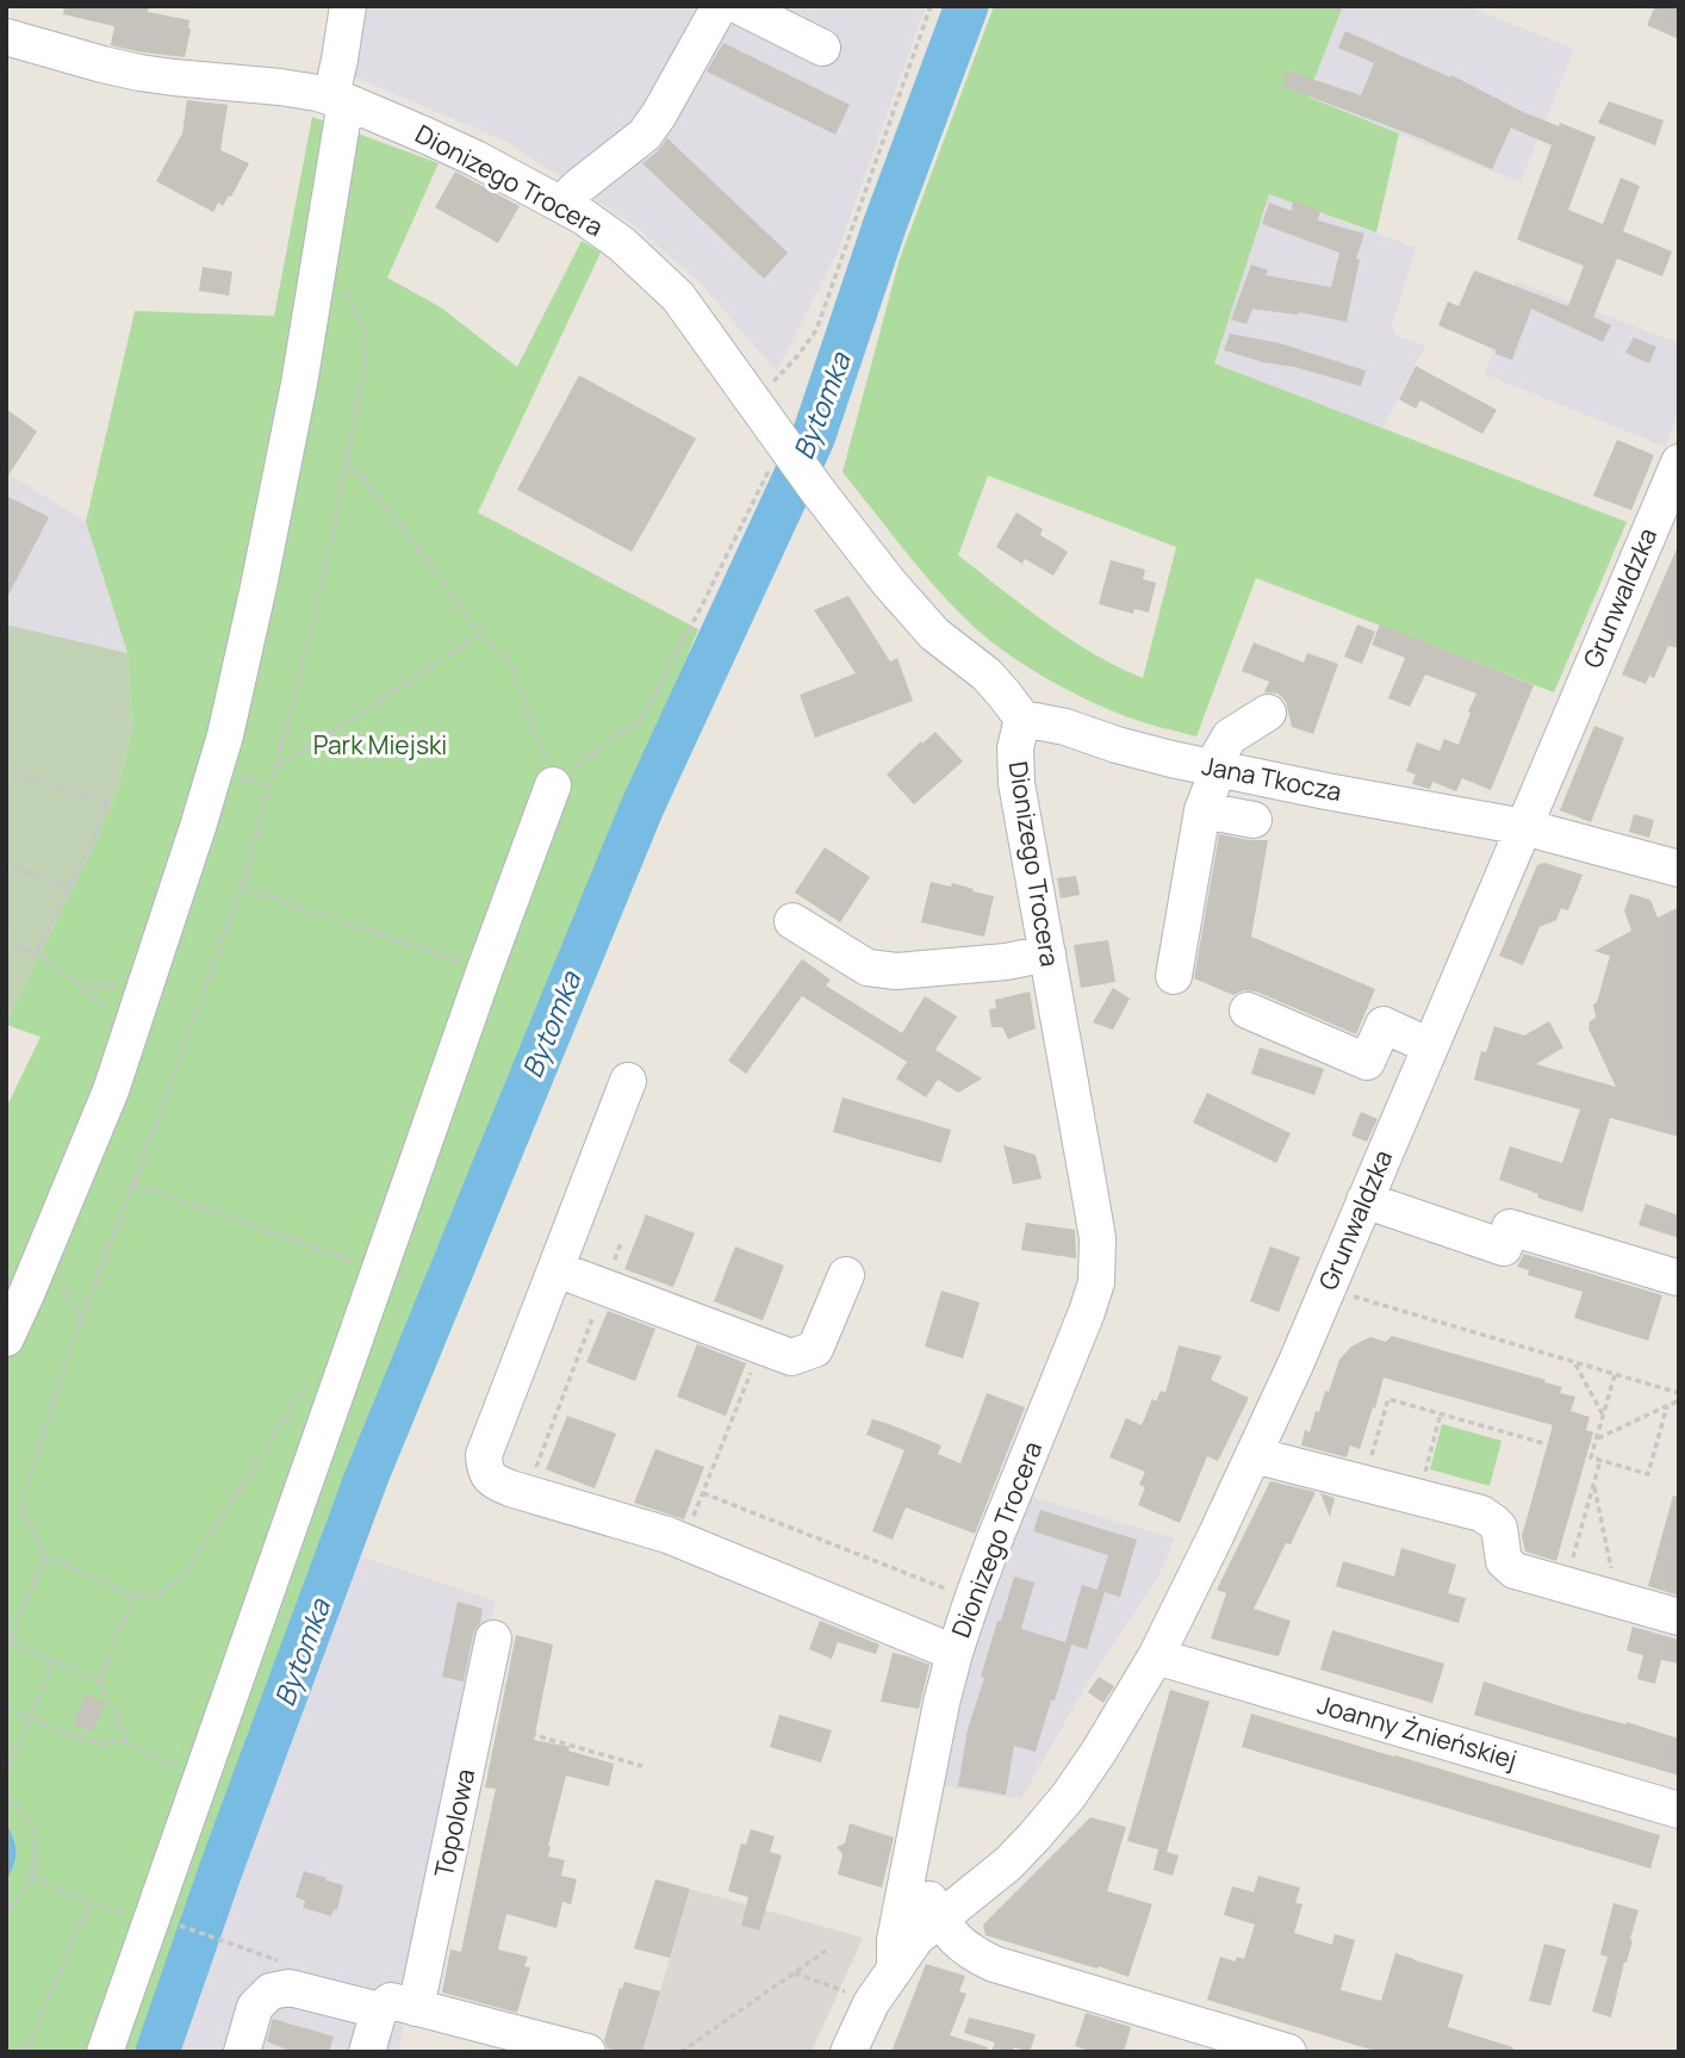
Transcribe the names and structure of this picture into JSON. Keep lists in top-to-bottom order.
{
  "streets": {
    "street": [
      "Dionizego Trocera",
      "Grunwaldzka",
      "Jana Tkocza",
      "Joanny Żnieńskiej",
      "Topolowa"
    ]
  },
  "crossings": [
    ["Dionizego Trocera", "Grunwaldzka"],
    ["Dionizego Trocera", "Jana Tkocza"],
    ["Grunwaldzka", "Jana Tkocza"],
    ["Grunwaldzka", "Joanny Żnieńskiej"]
  ],
  "water": ["Bytomka"],
  "parks": ["Park Miejski"]
}
